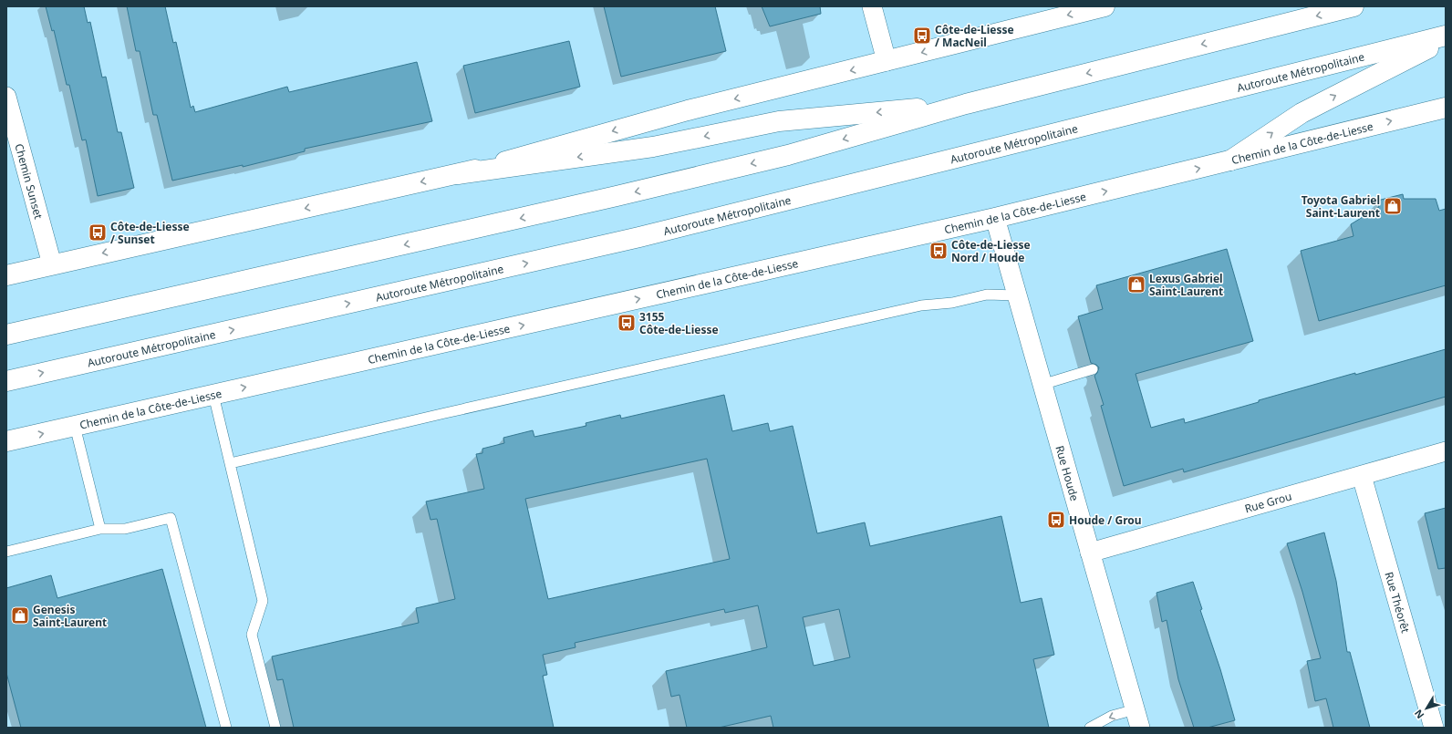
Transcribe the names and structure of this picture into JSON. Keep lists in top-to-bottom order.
{
  "streets": {
    "main road": ["Autoroute Métropolitaine", "Chemin de la Côte-de-Liesse"],
    "street": [
      "Chemin Sunset",
      "Rue Houde",
      "Rue Grou",
      "Rue Théorêt"
    ]
  },
  "crossings": [
    ["Chemin de la Côte-de-Liesse", "Rue Houde"],
    ["Rue Houde", "Rue Grou"],
    ["Rue Grou", "Rue Théorêt"]
  ],
  "places": {
    "bus stop": [
      "Côte-de-Liesse / MacNeil",
      "Côte-de-Liesse / Sunset",
      "Côte-de-Liesse Nord / Houde",
      "3155 Côte-de-Liesse",
      "Houde / Grou"
    ],
    "shop": ["Toyota Gabriel Saint-Laurent", "Lexus Gabriel Saint-Laurent", "Genesis Saint-Laurent"]
  },
  "north": "bottom left"
}
